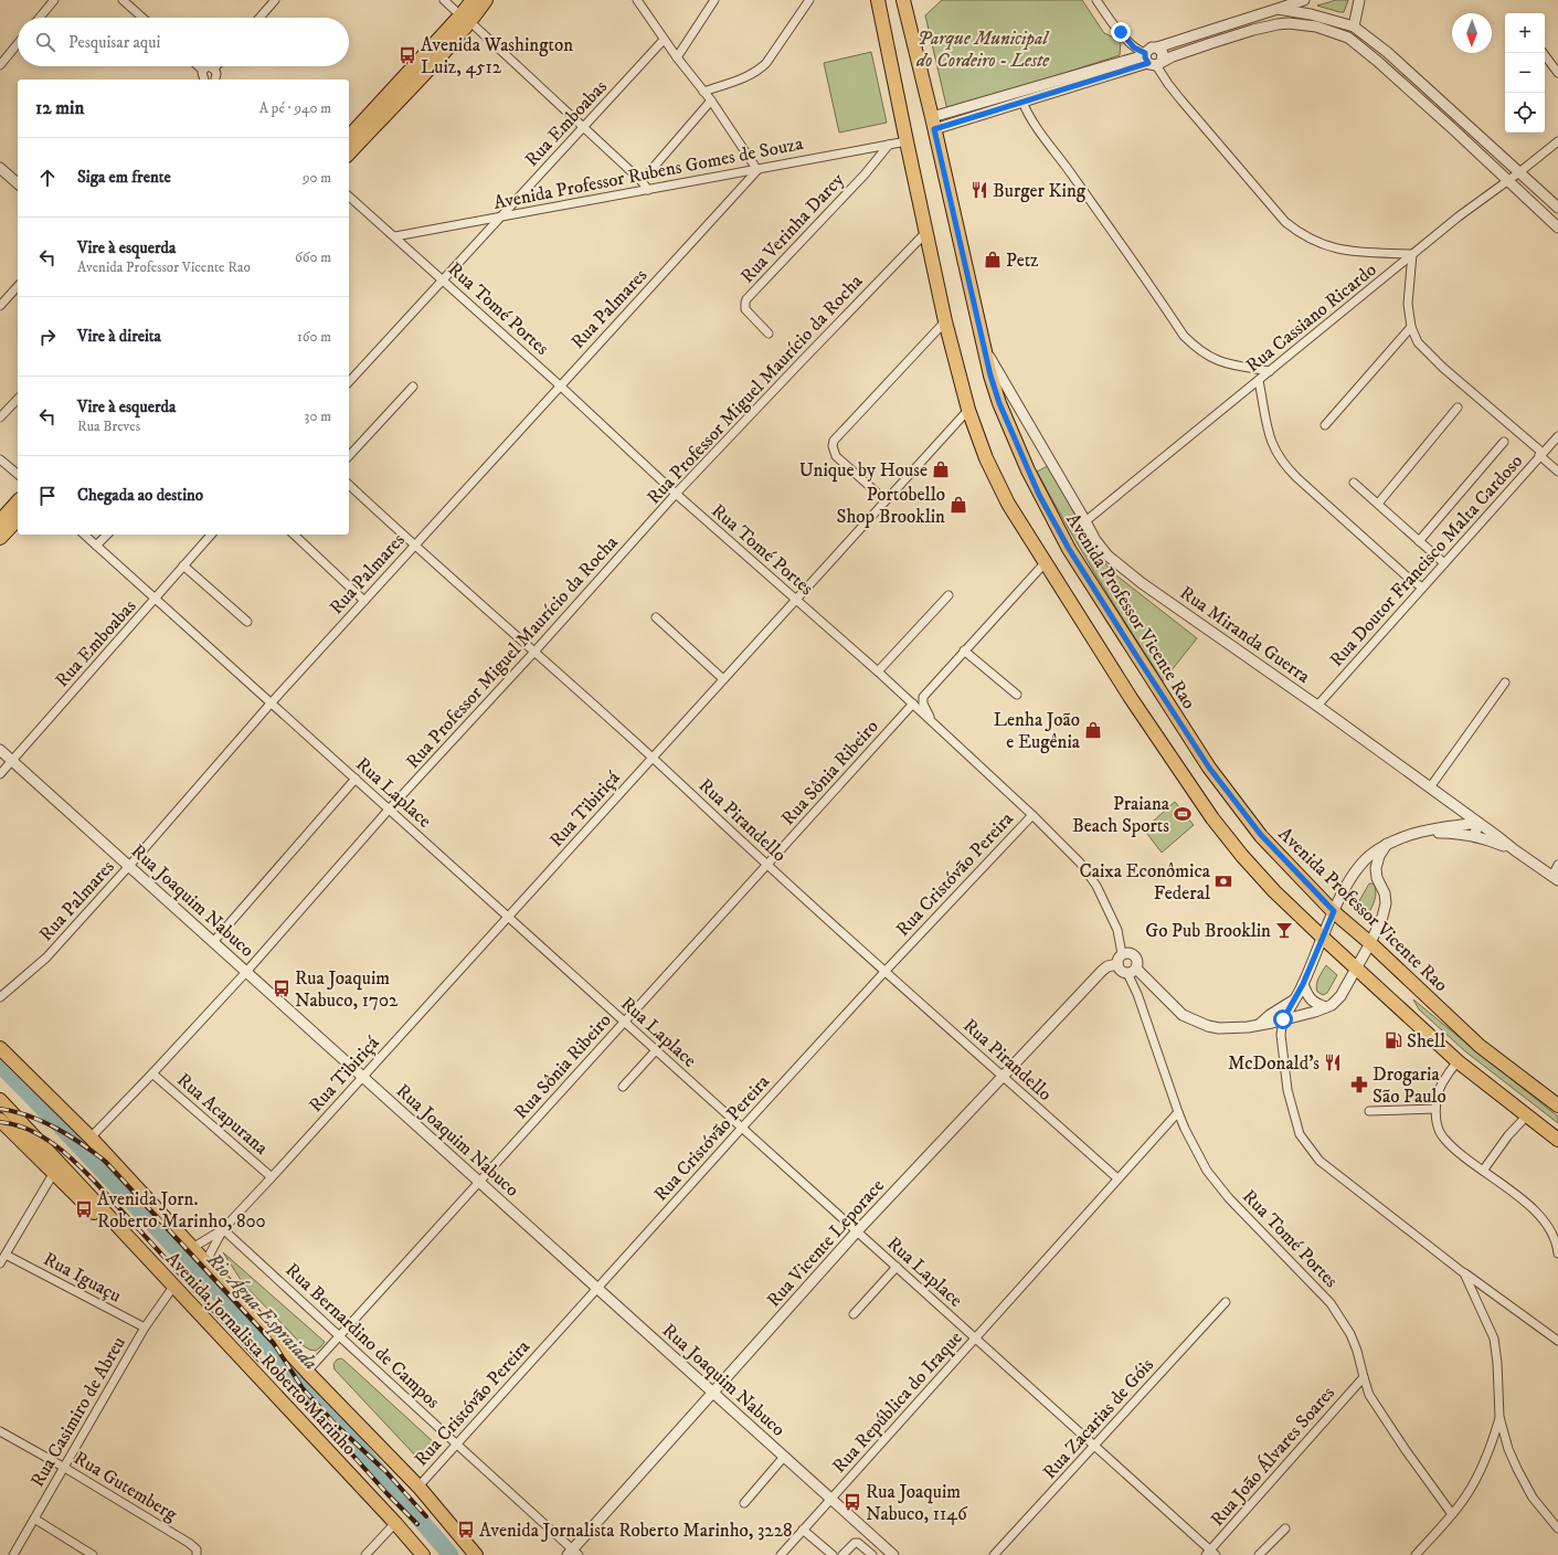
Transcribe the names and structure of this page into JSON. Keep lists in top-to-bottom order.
{
  "streets": {
    "main road": ["Avenida Professor Vicente Rao", "Avenida Jornalista Roberto Marinho"],
    "street": [
      "Rua Emboabas",
      "Avenida Professor Rubens Gomes de Souza",
      "Rua Verinha Darcy",
      "Rua Tomé Portes",
      "Rua Palmares",
      "Rua Cassiano Ricardo",
      "Rua Professor Miguel Maurício da Rocha",
      "Rua Doutor Francisco Malta Cardoso",
      "Rua Miranda Guerra",
      "Rua Sônia Ribeiro",
      "Rua Laplace",
      "Rua Tibiriçá",
      "Rua Pirandello",
      "Rua Cristóvão Pereira",
      "Rua Joaquim Nabuco",
      "Rua Acapurana",
      "Rua Vicente Leporace",
      "Rua Iguaçu",
      "Rua Bernardino de Campos",
      "Rua República do Iraque",
      "Rua Casimiro de Abreu",
      "Rua Zacarias de Góis",
      "Rua João Álvares Soares",
      "Rua Gutemberg"
    ]
  },
  "crossings": [
    ["Rua Emboabas", "Avenida Professor Rubens Gomes de Souza"],
    ["Rua Emboabas", "Rua Tomé Portes"],
    ["Rua Emboabas", "Rua Laplace"],
    ["Rua Emboabas", "Rua Joaquim Nabuco"],
    ["Avenida Professor Rubens Gomes de Souza", "Rua Verinha Darcy"],
    ["Avenida Professor Rubens Gomes de Souza", "Rua Tomé Portes"],
    ["Avenida Professor Rubens Gomes de Souza", "Rua Palmares"],
    ["Rua Tomé Portes", "Rua Palmares"],
    ["Rua Tomé Portes", "Rua Professor Miguel Maurício da Rocha"],
    ["Rua Tomé Portes", "Rua Sônia Ribeiro"],
    ["Rua Tomé Portes", "Rua Tibiriçá"],
    ["Rua Tomé Portes", "Rua Cristóvão Pereira"],
    ["Rua Tomé Portes", "Rua Vicente Leporace"],
    ["Rua Tomé Portes", "Rua República do Iraque"],
    ["Rua Tomé Portes", "Rua João Álvares Soares"],
    ["Rua Palmares", "Rua Laplace"],
    ["Rua Palmares", "Rua Pirandello"],
    ["Rua Palmares", "Rua Joaquim Nabuco"],
    ["Rua Cassiano Ricardo", "Rua Miranda Guerra"],
    ["Rua Professor Miguel Maurício da Rocha", "Rua Laplace"],
    ["Rua Professor Miguel Maurício da Rocha", "Rua Pirandello"],
    ["Rua Professor Miguel Maurício da Rocha", "Rua Joaquim Nabuco"],
    ["Rua Professor Miguel Maurício da Rocha", "Rua Acapurana"],
    ["Rua Professor Miguel Maurício da Rocha", "Avenida Jornalista Roberto Marinho"],
    ["Rua Doutor Francisco Malta Cardoso", "Rua Miranda Guerra"],
    ["Avenida Professor Vicente Rao", "Rua Miranda Guerra"],
    ["Rua Sônia Ribeiro", "Rua Laplace"],
    ["Rua Sônia Ribeiro", "Rua Pirandello"],
    ["Rua Sônia Ribeiro", "Rua Joaquim Nabuco"],
    ["Rua Sônia Ribeiro", "Rua Bernardino de Campos"],
    ["Rua Sônia Ribeiro", "Avenida Jornalista Roberto Marinho"],
    ["Rua Laplace", "Rua Tibiriçá"],
    ["Rua Laplace", "Rua Cristóvão Pereira"],
    ["Rua Laplace", "Rua Vicente Leporace"],
    ["Rua Laplace", "Rua República do Iraque"],
    ["Rua Laplace", "Rua Zacarias de Góis"],
    ["Rua Laplace", "Rua João Álvares Soares"],
    ["Rua Tibiriçá", "Rua Pirandello"],
    ["Rua Tibiriçá", "Rua Joaquim Nabuco"],
    ["Rua Tibiriçá", "Rua Acapurana"],
    ["Rua Tibiriçá", "Rua Bernardino de Campos"],
    ["Rua Tibiriçá", "Avenida Jornalista Roberto Marinho"],
    ["Rua Pirandello", "Rua Cristóvão Pereira"],
    ["Rua Pirandello", "Rua Vicente Leporace"],
    ["Rua Pirandello", "Rua República do Iraque"],
    ["Rua Cristóvão Pereira", "Rua Joaquim Nabuco"],
    ["Rua Cristóvão Pereira", "Rua Bernardino de Campos"],
    ["Rua Cristóvão Pereira", "Avenida Jornalista Roberto Marinho"],
    ["Rua Joaquim Nabuco", "Rua Vicente Leporace"],
    ["Rua Joaquim Nabuco", "Rua República do Iraque"],
    ["Rua Vicente Leporace", "Rua Bernardino de Campos"],
    ["Rua Iguaçu", "Rua Casimiro de Abreu"],
    ["Avenida Jornalista Roberto Marinho", "Rua Casimiro de Abreu"],
    ["Rua Casimiro de Abreu", "Rua Gutemberg"]
  ],
  "water": ["Rio Água Espraiada"],
  "parks": ["Parque Municipal do Cordeiro - Leste"],
  "places": {
    "bus stop": [
      "Avenida Washington Luiz, 4512",
      "Rua Joaquim Nabuco, 1702",
      "Avenida Jorn. Roberto Marinho, 800",
      "Rua Joaquim Nabuco, 1146",
      "Avenida Jornalista Roberto Marinho, 3228"
    ],
    "restaurant": ["Burger King", "McDonald's"],
    "shop": [
      "Petz",
      "Unique by House",
      "Portobello Shop Brooklin",
      "Lenha João e Eugênia"
    ],
    "sports": ["Praiana Beach Sports"],
    "bank": ["Caixa Econômica Federal"],
    "bar": ["Go Pub Brooklin"],
    "fuel station": ["Shell"],
    "pharmacy": ["Drogaria São Paulo"]
  },
  "north": "bottom",
  "page": {
    "map_buttons": ["+", "−"],
    "search": "Pesquisar aqui",
    "heading": ["12 min", "A pé · 940 m"],
    "list": [
      ["Siga em frente", "90 m"],
      ["Vire à esquerda", "Avenida Professor Vicente Rao", "660 m"],
      ["Vire à direita", "160 m"],
      ["Vire à esquerda", "Rua Breves", "30 m"],
      "Chegada ao destino"
    ]
  }
}
